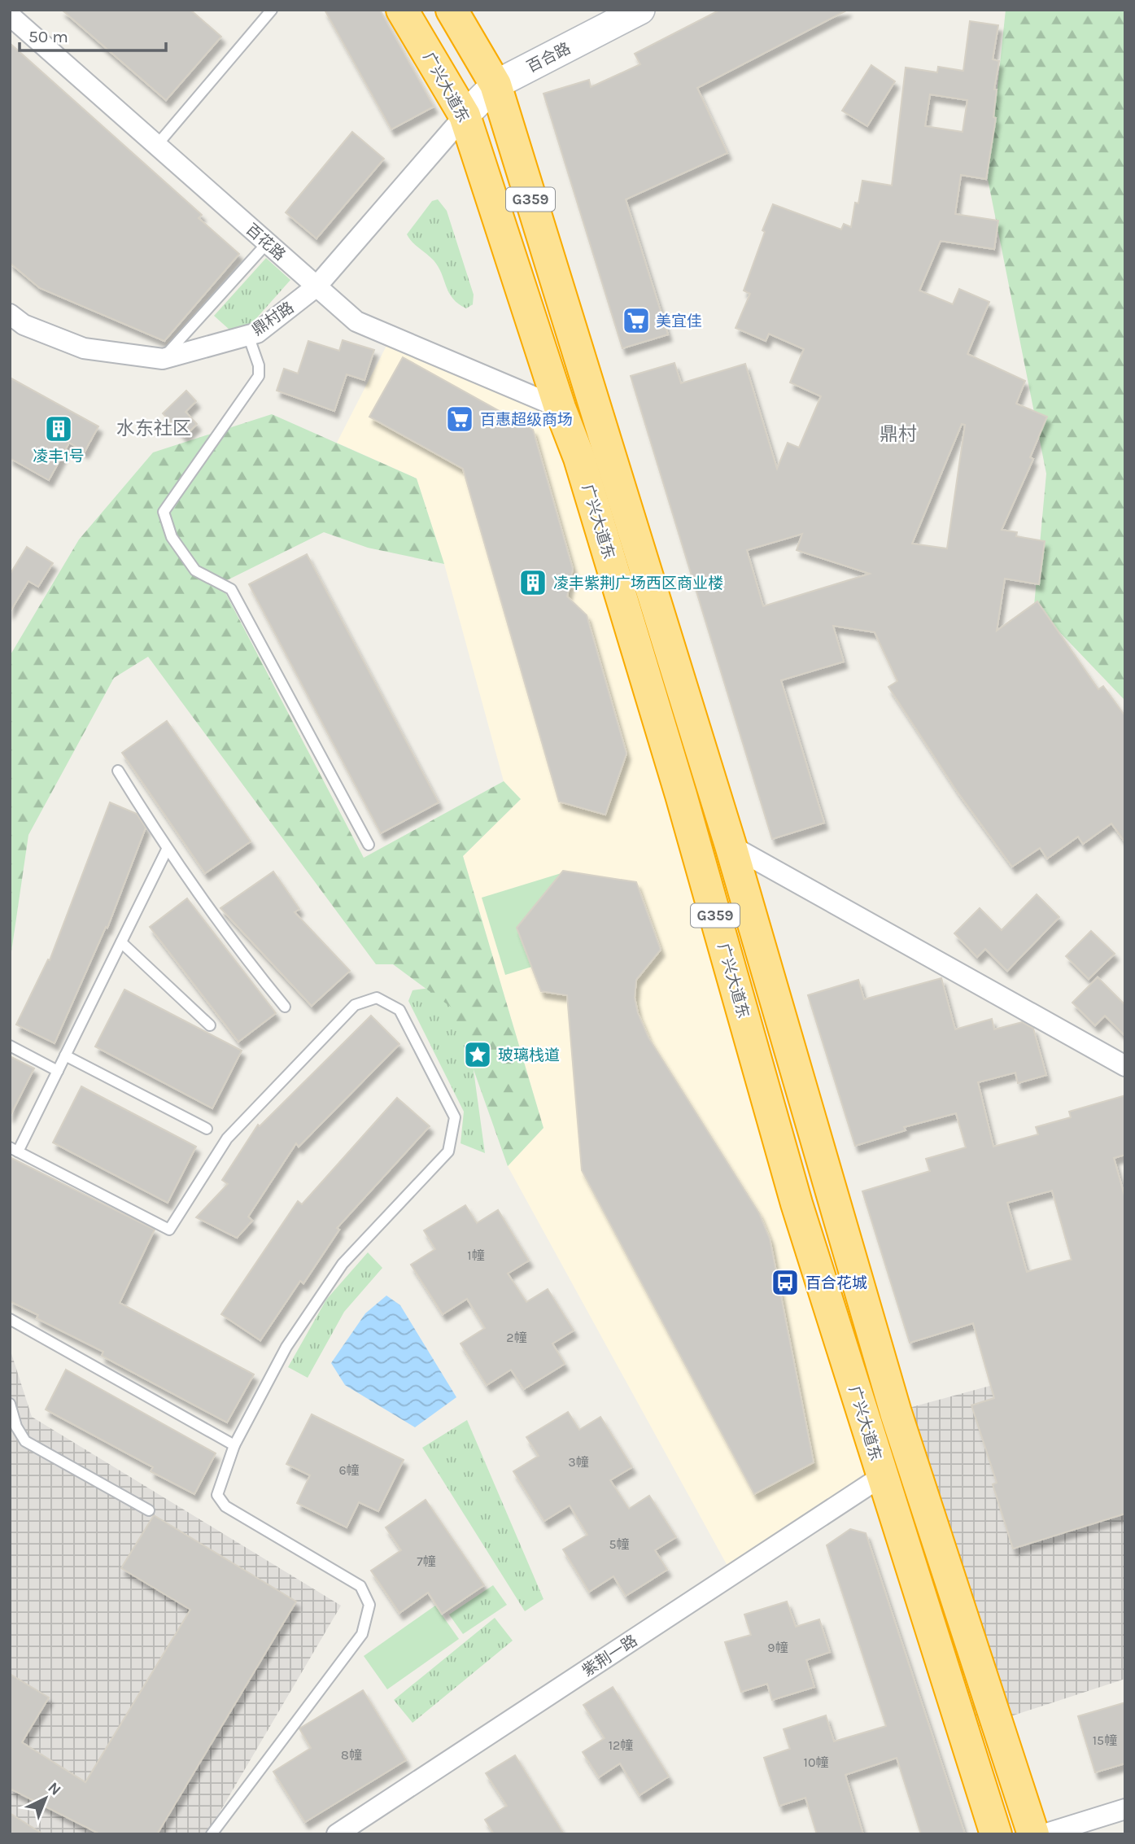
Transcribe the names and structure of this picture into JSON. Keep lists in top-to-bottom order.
{
  "streets": {
    "highway": ["广兴大道东", "G359"],
    "street": [
      "百合路",
      "百花路",
      "鼎村路",
      "紫荆一路"
    ]
  },
  "crossings": [
    ["百合路", "广兴大道东"],
    ["百合路", "鼎村路"],
    ["广兴大道东", "百花路"],
    ["广兴大道东", "鼎村路"],
    ["广兴大道东", "紫荆一路"],
    ["百花路", "鼎村路"]
  ],
  "districts": ["水东社区", "鼎村"],
  "places": {
    "supermarket": ["美宜佳", "百惠超级商场"],
    "building": ["凌丰1号", "凌丰紫荆广场西区商业楼"],
    "place": ["玻璃栈道"],
    "bus stop": ["百合花城"]
  },
  "house_numbers": [
    "1幢",
    "2幢",
    "3幢",
    "6幢",
    "5幢",
    "7幢",
    "9幢",
    "15幢",
    "12幢",
    "8幢",
    "10幢"
  ],
  "scale_bar": "50 m",
  "north": "top right"
}
